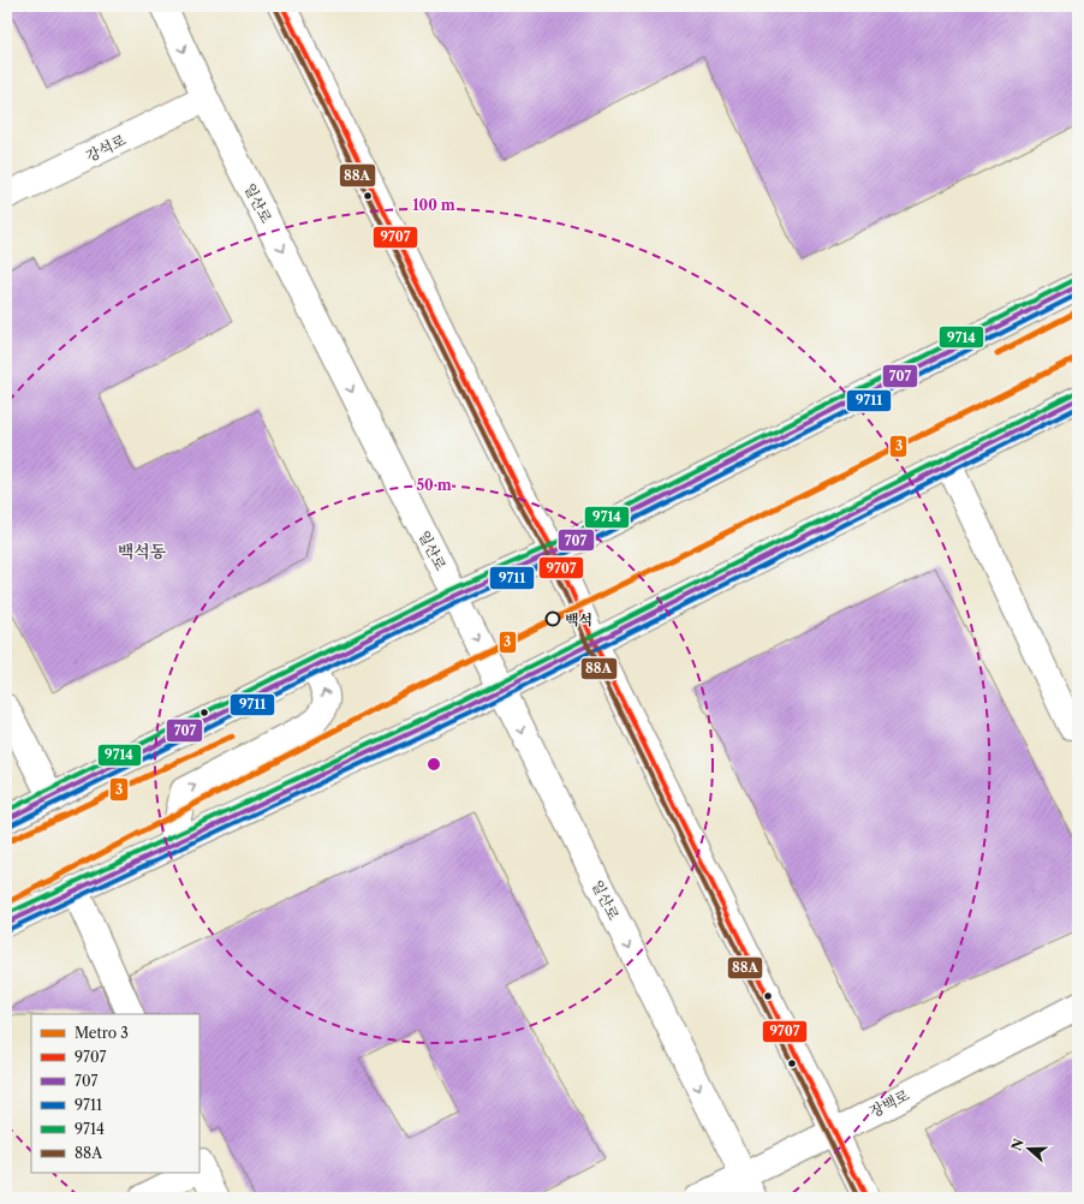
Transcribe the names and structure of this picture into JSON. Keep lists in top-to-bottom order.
{
  "streets": {
    "main road": ["강석로", "일산로", "장백로"]
  },
  "crossings": [
    ["강석로", "일산로"],
    ["일산로", "장백로"]
  ],
  "districts": ["백석동"],
  "places": ["백석"],
  "lines": [
    "transit line 9707",
    "transit line 88A",
    "transit line 9714",
    "transit line 707",
    "transit line 9711",
    "metro line 3"
  ],
  "legend": [
    "Metro 3",
    "9707",
    "707",
    "9711",
    "9714",
    "88A"
  ],
  "north": "left",
  "rings": ["100 m", "50 m"]
}
